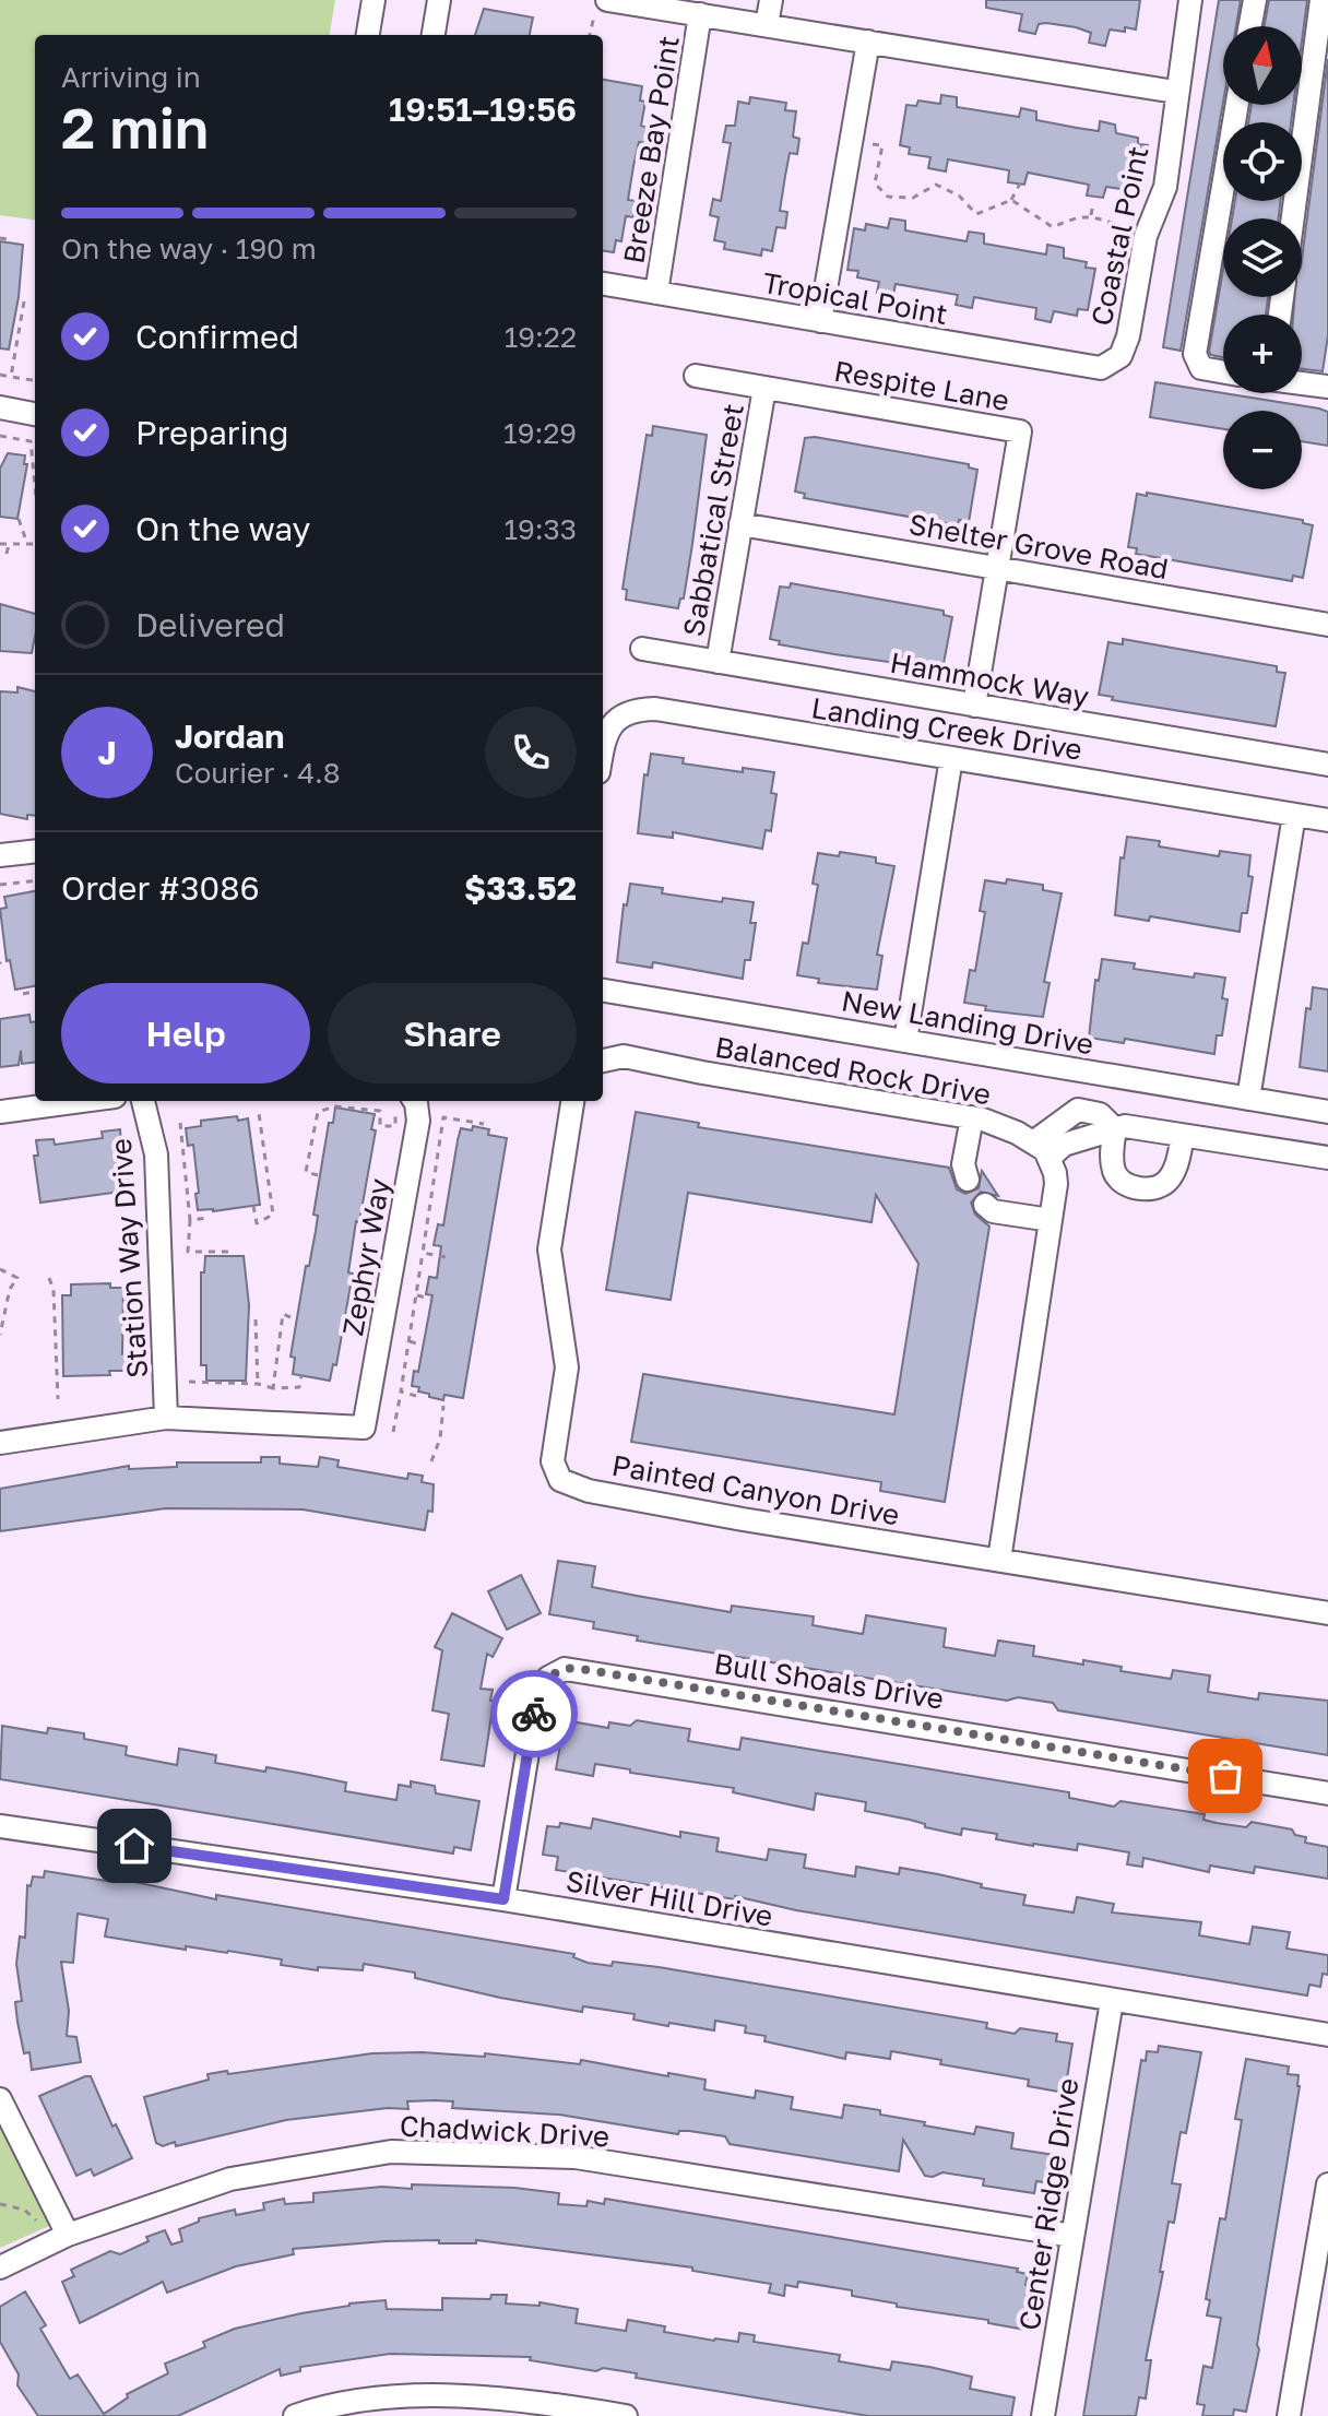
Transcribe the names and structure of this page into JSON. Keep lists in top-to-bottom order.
{
  "streets": {
    "street": [
      "Breeze Bay Point",
      "Coastal Point",
      "Tropical Point",
      "Respite Lane",
      "Sabbatical Street",
      "Shelter Grove Road",
      "Hammock Way",
      "Landing Creek Drive",
      "New Landing Drive",
      "Balanced Rock Drive",
      "Zephyr Way",
      "Station Way Drive",
      "Painted Canyon Drive",
      "Bull Shoals Drive",
      "Silver Hill Drive",
      "Chadwick Drive",
      "Center Ridge Drive"
    ]
  },
  "crossings": [
    ["Breeze Bay Point", "Tropical Point"],
    ["Coastal Point", "Tropical Point"],
    ["Respite Lane", "Sabbatical Street"],
    ["Respite Lane", "Shelter Grove Road"],
    ["Respite Lane", "Hammock Way"],
    ["Sabbatical Street", "Shelter Grove Road"],
    ["Sabbatical Street", "Hammock Way"],
    ["Zephyr Way", "Station Way Drive"],
    ["Bull Shoals Drive", "Silver Hill Drive"],
    ["Silver Hill Drive", "Center Ridge Drive"],
    ["Chadwick Drive", "Center Ridge Drive"]
  ],
  "north": "top",
  "page": {
    "map_buttons": ["+", "−"],
    "heading": ["2 min", "Arriving in", "19:51–19:56"],
    "panel": [
      "Jordan",
      "Courier · 4.8",
      "Order #3086",
      "$33.52"
    ],
    "bar": "On the way · 190 m",
    "list": [
      ["Confirmed", "19:22"],
      ["Preparing", "19:29"],
      ["On the way", "19:33"],
      "Delivered"
    ],
    "round": "J",
    "buttons": ["Help", "Share"]
  }
}
